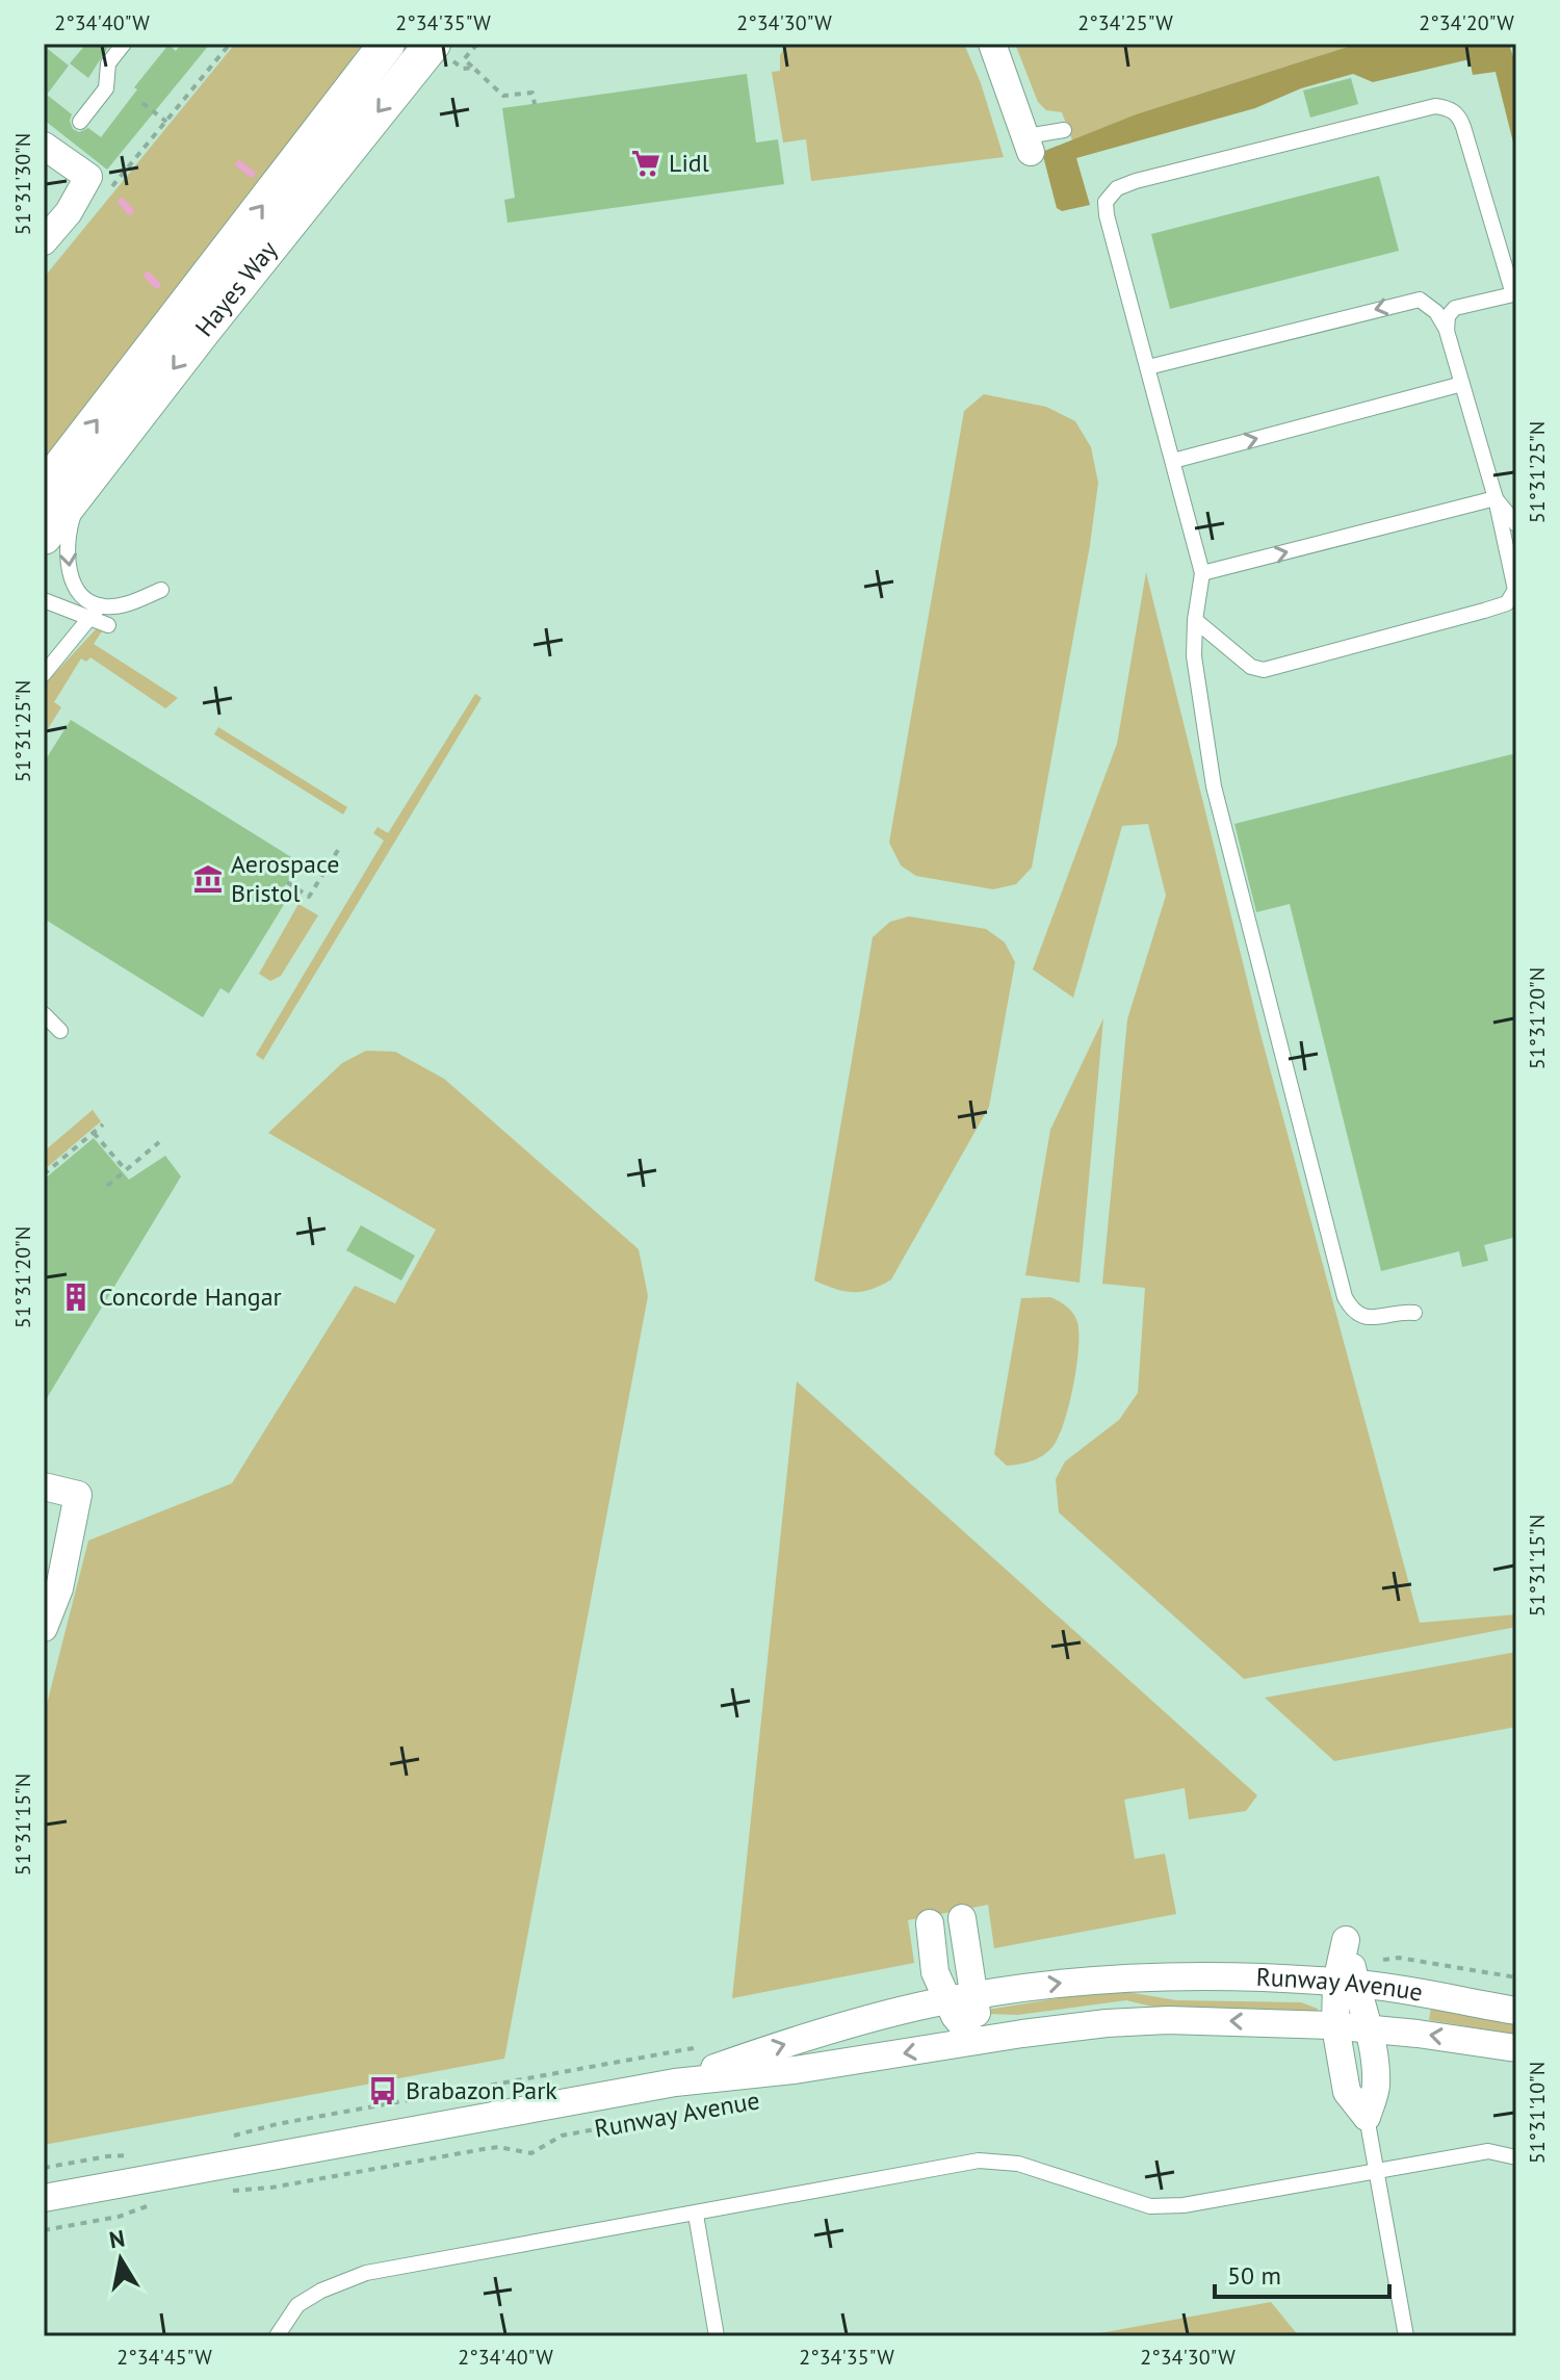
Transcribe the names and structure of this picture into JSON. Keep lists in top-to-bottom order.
{
  "streets": {
    "street": ["Hayes Way", "Runway Avenue"]
  },
  "places": {
    "supermarket": ["Lidl"],
    "museum": ["Aerospace Bristol"],
    "building": ["Concorde Hangar"],
    "bus stop": ["Brabazon Park"]
  },
  "scale_bar": "50 m",
  "north": "top",
  "coordinates": [
    "2°34'40\"W",
    "2°34'35\"W",
    "2°34'30\"W",
    "2°34'25\"W",
    "2°34'20\"W",
    "51°31'30\"N",
    "51°31'25\"N",
    "51°31'20\"N",
    "51°31'15\"N",
    "51°31'10\"N",
    "2°34'45\"W"
  ]
}
